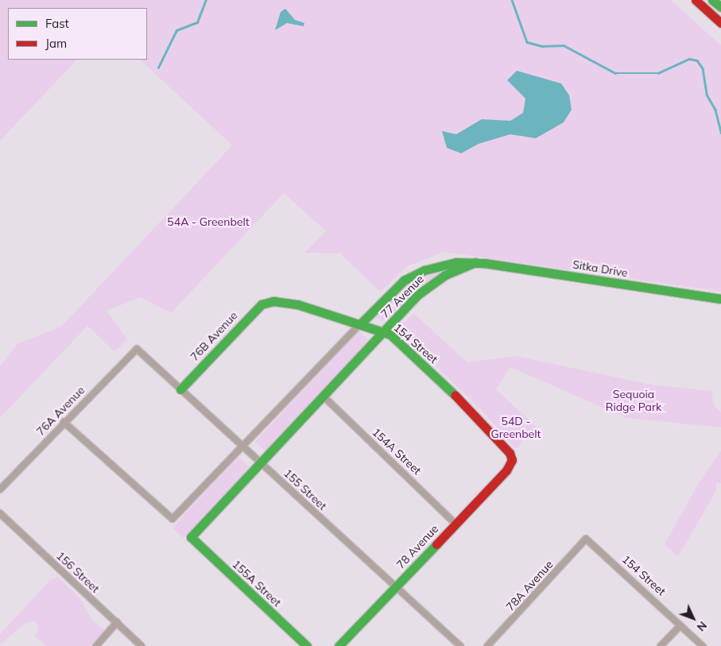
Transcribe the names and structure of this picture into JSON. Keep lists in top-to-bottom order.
{
  "streets": {
    "street": [
      "Sitka Drive",
      "77 Avenue",
      "76B Avenue",
      "154 Street",
      "76A Avenue",
      "154A Street",
      "155 Street",
      "78 Avenue",
      "156 Street",
      "155A Street",
      "78A Avenue"
    ]
  },
  "crossings": [
    ["Sitka Drive", "77 Avenue"],
    ["77 Avenue", "154 Street"],
    ["77 Avenue", "76A Avenue"],
    ["77 Avenue", "154A Street"],
    ["77 Avenue", "155 Street"],
    ["77 Avenue", "155A Street"],
    ["76B Avenue", "154 Street"],
    ["76B Avenue", "155 Street"],
    ["154 Street", "78 Avenue"],
    ["154 Street", "78A Avenue"],
    ["76A Avenue", "155 Street"],
    ["154A Street", "78 Avenue"],
    ["155 Street", "78 Avenue"]
  ],
  "parks": ["54A - Greenbelt", "Sequoia Ridge Park", "54D - Greenbelt"],
  "legend": ["Fast", "Jam"],
  "north": "bottom right"
}
